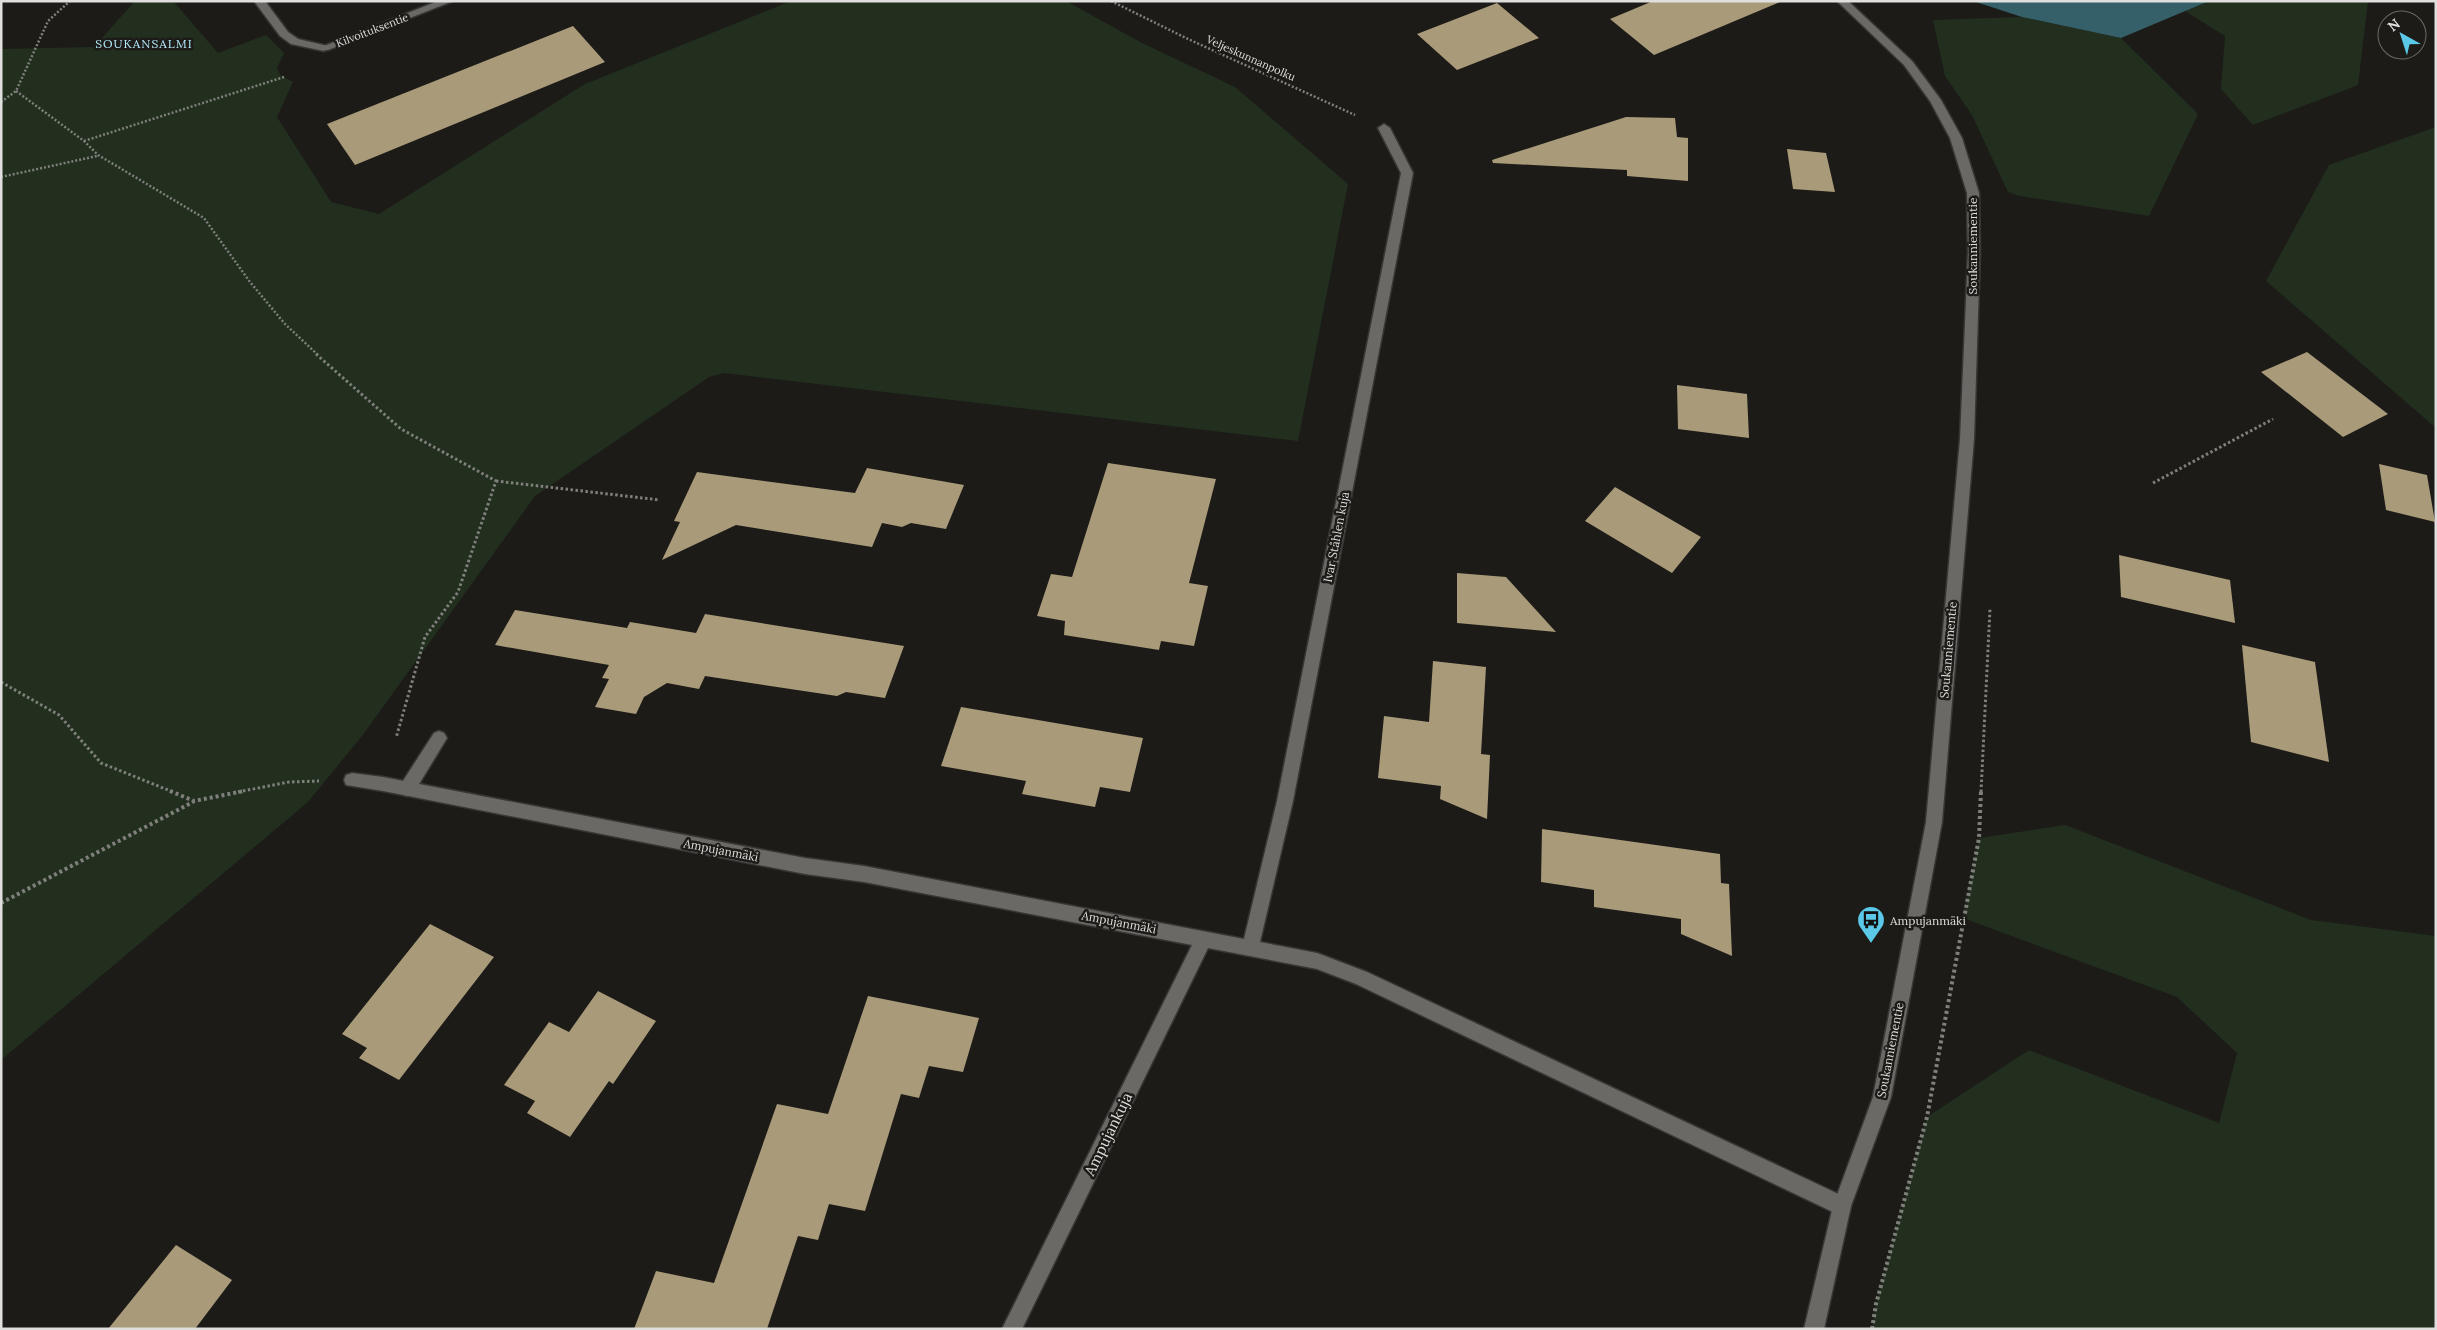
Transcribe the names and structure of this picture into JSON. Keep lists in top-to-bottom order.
{
  "streets": {
    "street": [
      "Kilvoituksentie",
      "Soukanniementie",
      "Ivar Ståhlen kuja",
      "Ampujanmäki",
      "Ampujankuja"
    ],
    "path": ["Veljeskunnanpolku"]
  },
  "crossings": [
    ["Veljeskunnanpolku", "Ivar Ståhlen kuja"],
    ["Soukanniementie", "Ampujanmäki"],
    ["Ivar Ståhlen kuja", "Ampujanmäki"],
    ["Ampujanmäki", "Ampujankuja"]
  ],
  "districts": ["SOUKANSALMI"],
  "places": {
    "bus stop": ["Ampujanmäki"]
  },
  "north": "top left"
}
